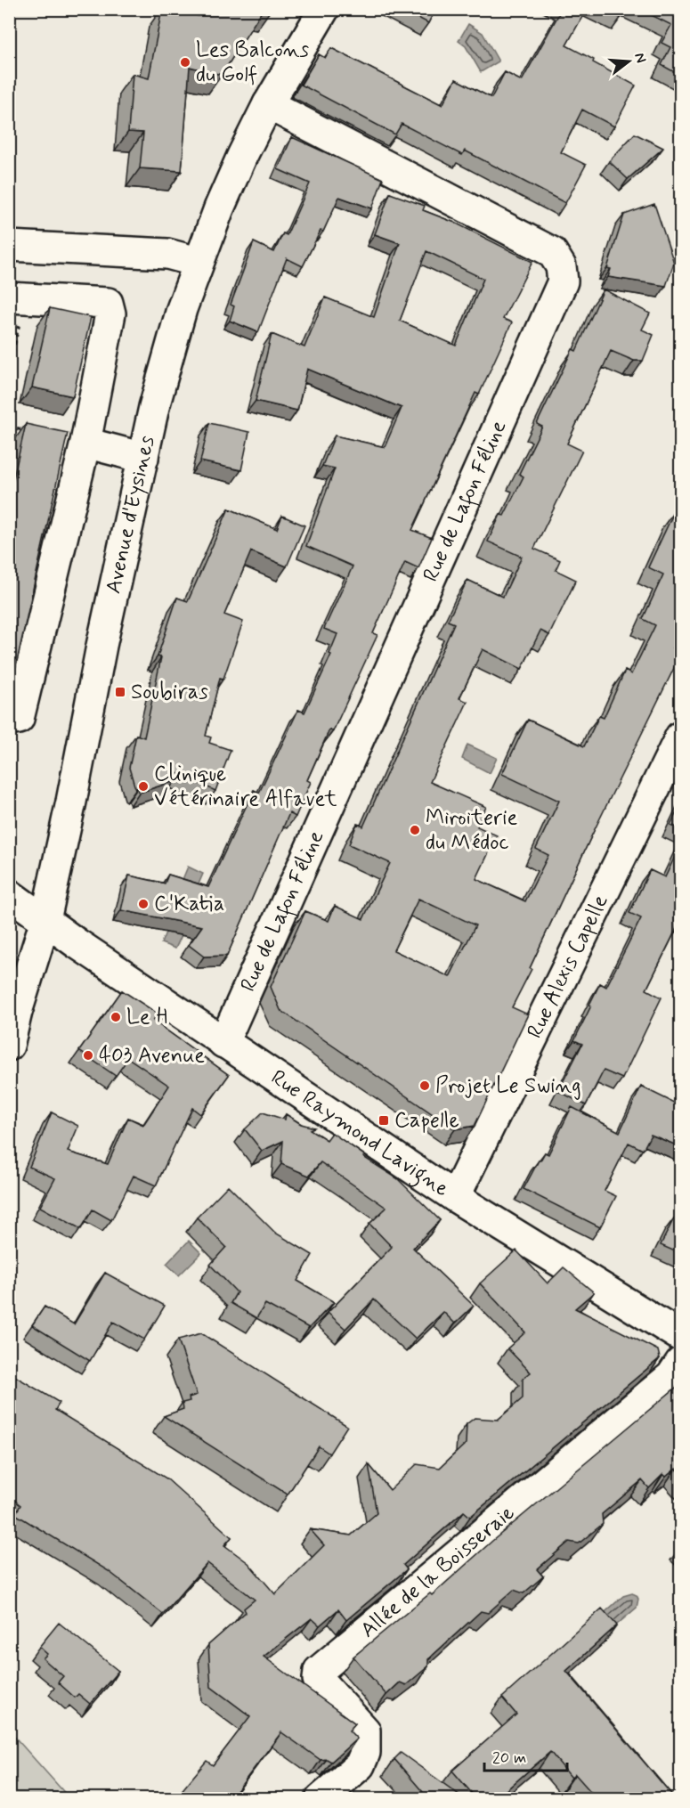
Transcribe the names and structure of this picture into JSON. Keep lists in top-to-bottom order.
{
  "streets": {
    "street": [
      "Rue de Lafon Féline",
      "Avenue d'Eysines",
      "Rue Alexis Capelle",
      "Rue Raymond Lavigne",
      "Allée de la Boisseraie"
    ]
  },
  "crossings": [
    ["Rue de Lafon Féline", "Avenue d'Eysines"],
    ["Rue de Lafon Féline", "Rue Raymond Lavigne"],
    ["Avenue d'Eysines", "Rue Raymond Lavigne"],
    ["Rue Alexis Capelle", "Rue Raymond Lavigne"]
  ],
  "places": {
    "other": [
      "Les Balcons du Golf",
      "Clinique Vétérinaire Alfavet",
      "Miroiterie du Médoc",
      "C'Katia",
      "Le H",
      "403 Avenue",
      "Projet Le Swing"
    ],
    "transit": ["Soubiras", "Capelle"]
  },
  "scale_bar": "20 m",
  "north": "right"
}
